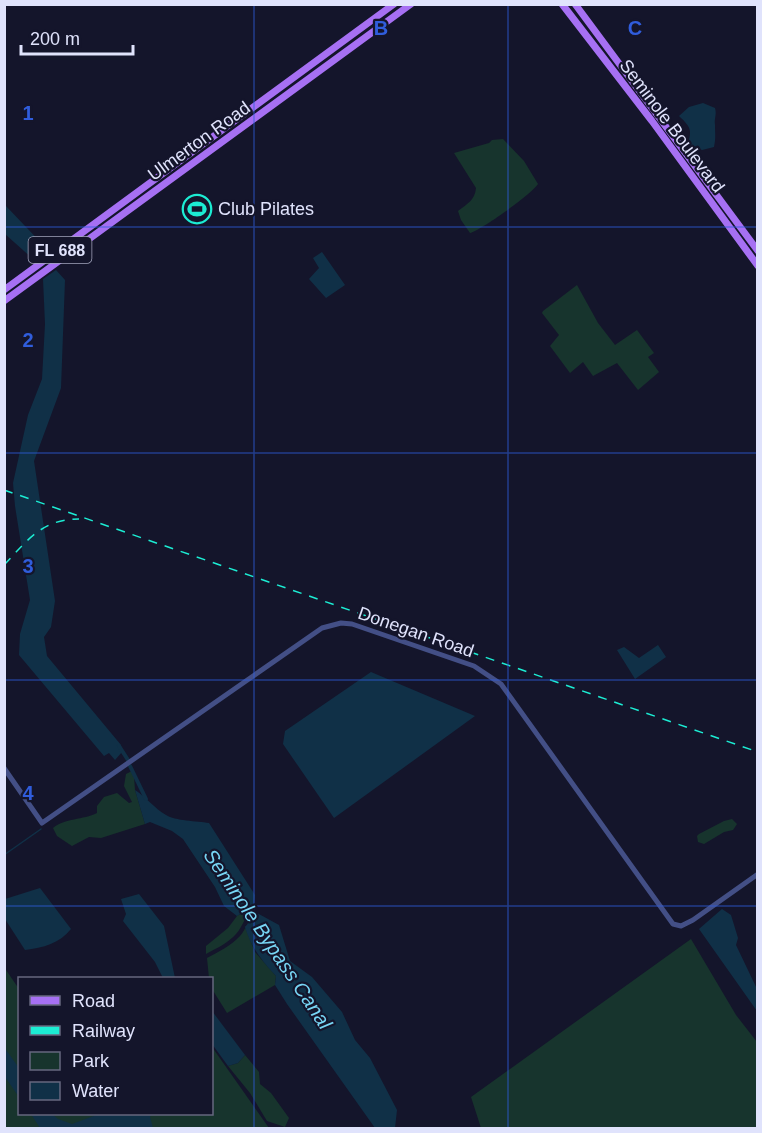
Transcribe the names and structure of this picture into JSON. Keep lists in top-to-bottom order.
{
  "streets": {
    "main road": ["Seminole Boulevard", "Ulmerton Road", "FL 688"],
    "street": ["Donegan Road"]
  },
  "water": ["Seminole Bypass Canal"],
  "places": {
    "sports": ["Club Pilates"]
  },
  "legend": [
    "Road",
    "Railway",
    "Park",
    "Water"
  ],
  "scale_bar": "200 m",
  "grid": {
    "columns": ["B", "C"],
    "rows": [
      "1",
      "2",
      "3",
      "4"
    ]
  }
}
